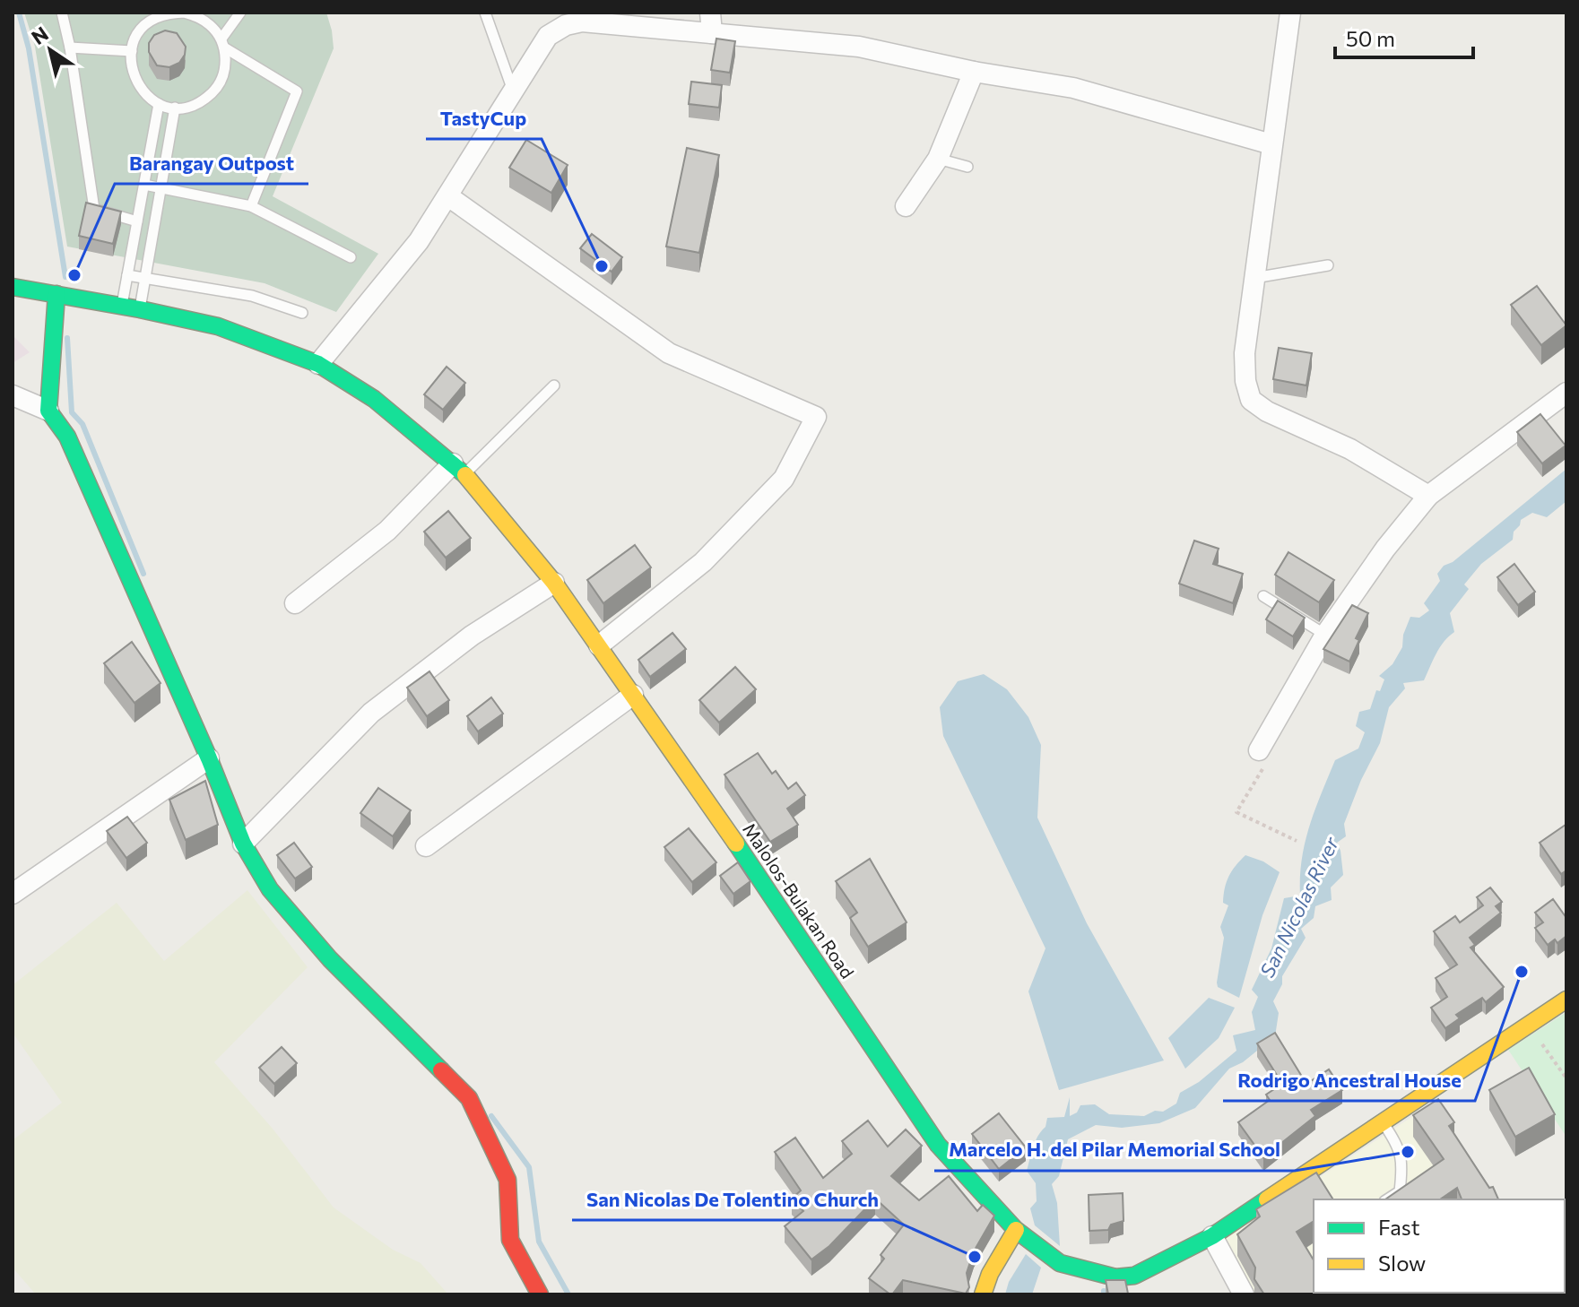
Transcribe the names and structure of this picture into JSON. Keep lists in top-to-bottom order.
{
  "streets": {
    "main road": ["Malolos-Bulakan Road"]
  },
  "water": ["San Nicolas River"],
  "places": [
    "TastyCup",
    "Barangay Outpost",
    "Rodrigo Ancestral House",
    "Marcelo H. del Pilar Memorial School",
    "San Nicolas De Tolentino Church"
  ],
  "legend": ["Fast", "Slow"],
  "scale_bar": "50 m",
  "north": "top left"
}
